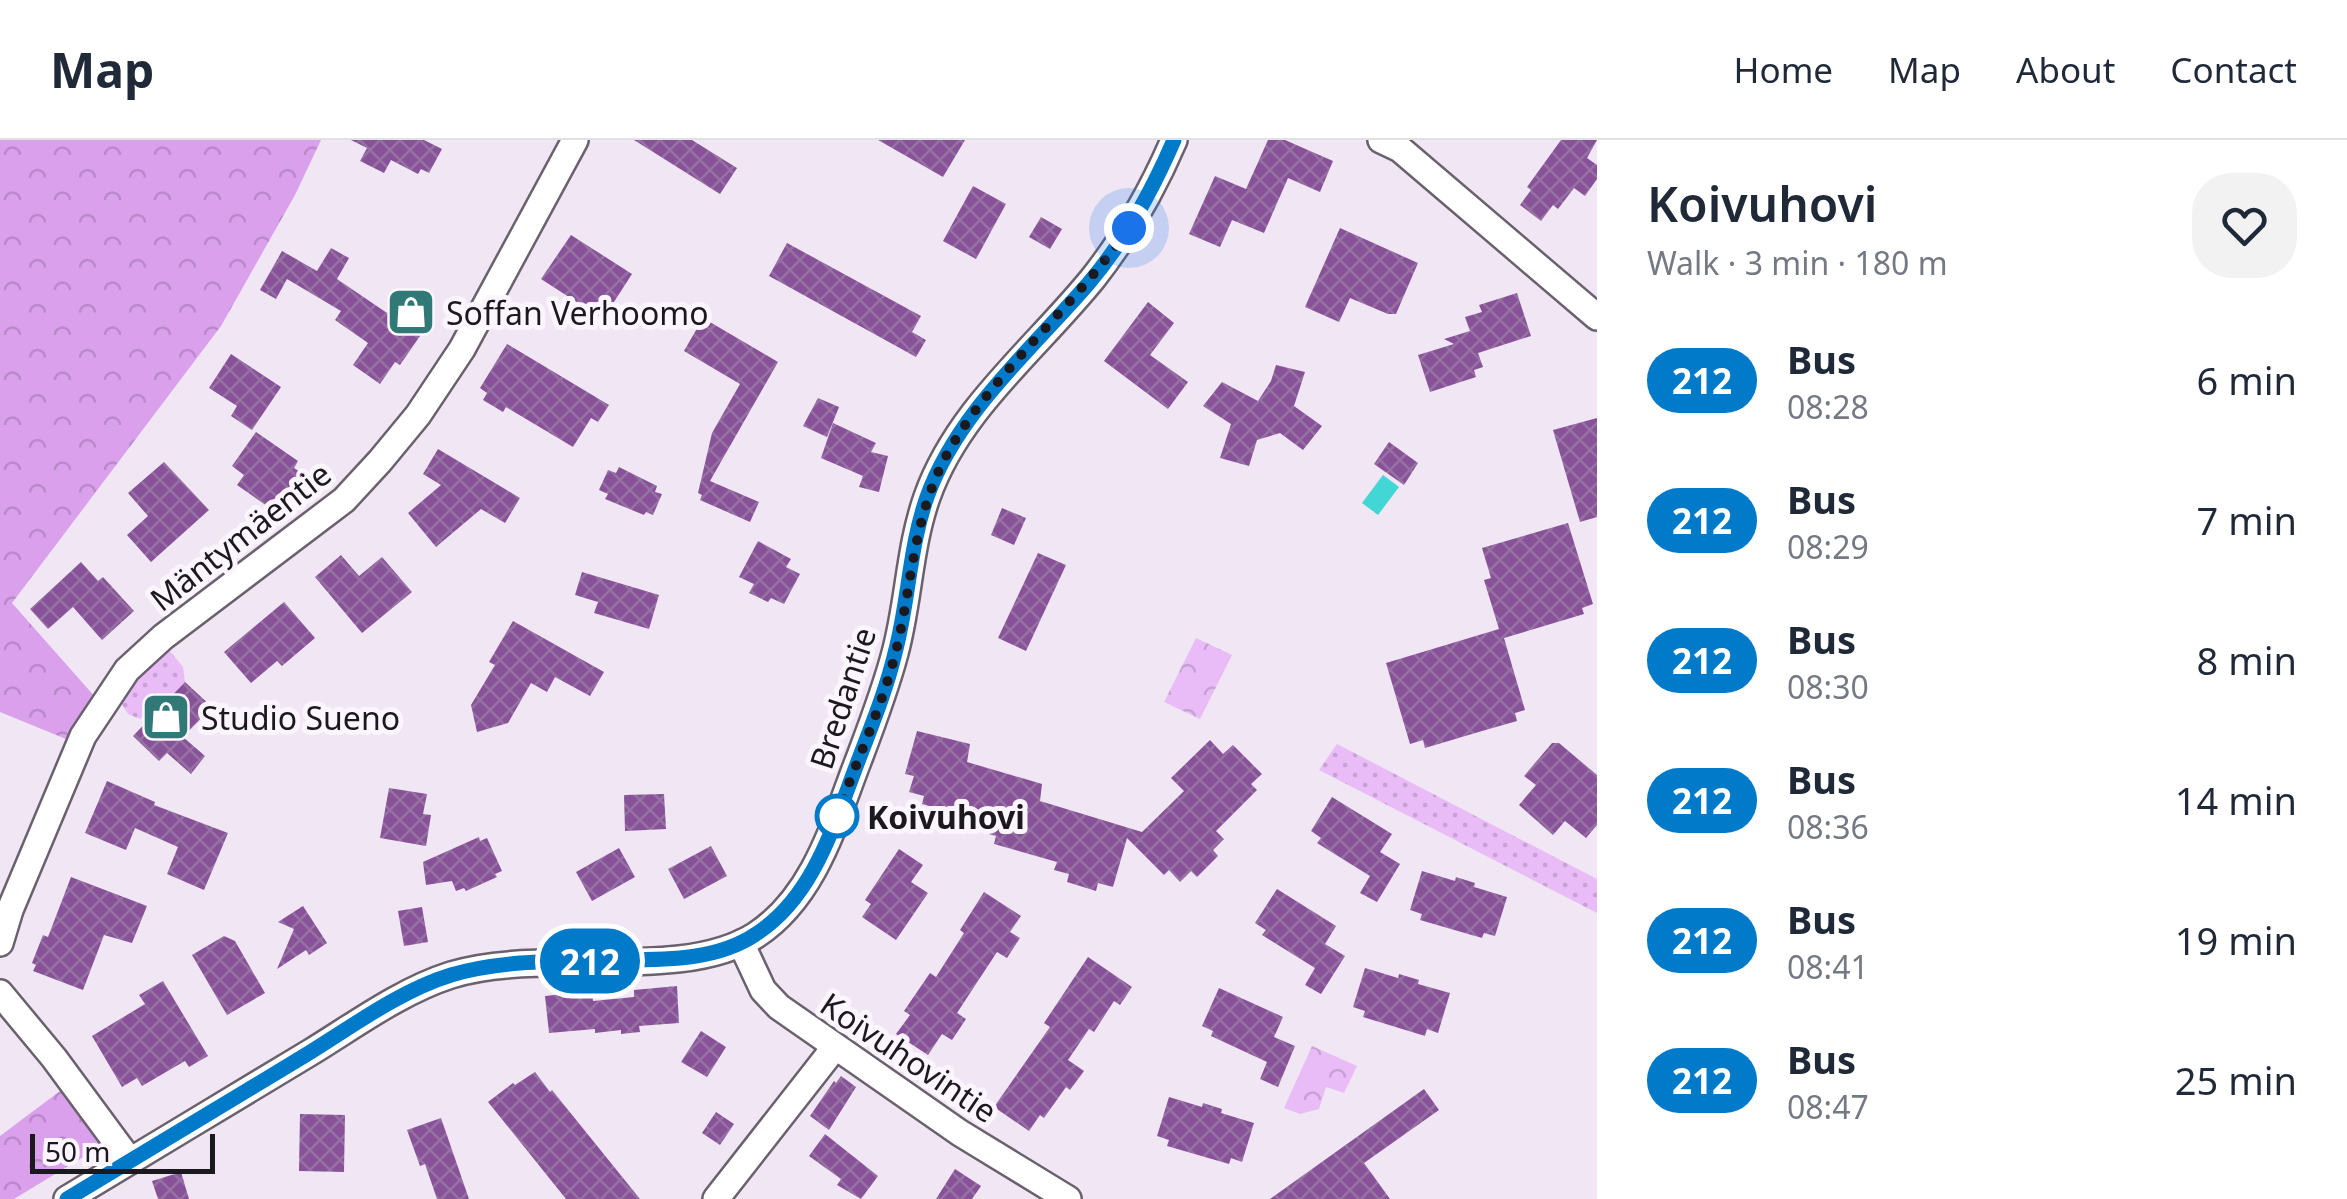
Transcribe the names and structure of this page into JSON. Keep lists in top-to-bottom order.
{
  "streets": {
    "street": ["Mäntymäentie", "Bredantie", "Koivuhovintie"]
  },
  "crossings": [
    ["Bredantie", "Koivuhovintie"]
  ],
  "places": {
    "shop": ["Soffan Verhoomo", "Studio Sueno"],
    "other": ["Koivuhovi"]
  },
  "lines": ["bus line 212"],
  "scale_bar": "50 m",
  "page": {
    "header": "Map",
    "nav": [
      "Home",
      "Map",
      "About",
      "Contact"
    ],
    "on_map": "212",
    "heading": ["Koivuhovi", "Walk · 3 min · 180 m"],
    "list": [
      {
        "mark": "212",
        "name": "Bus",
        "note": "08:28",
        "value": "6 min"
      },
      {
        "mark": "212",
        "name": "Bus",
        "note": "08:29",
        "value": "7 min"
      },
      {
        "mark": "212",
        "name": "Bus",
        "note": "08:30",
        "value": "8 min"
      },
      {
        "mark": "212",
        "name": "Bus",
        "note": "08:36",
        "value": "14 min"
      },
      {
        "mark": "212",
        "name": "Bus",
        "note": "08:41",
        "value": "19 min"
      },
      {
        "mark": "212",
        "name": "Bus",
        "note": "08:47",
        "value": "25 min"
      }
    ],
    "scale": "50 m"
  }
}
